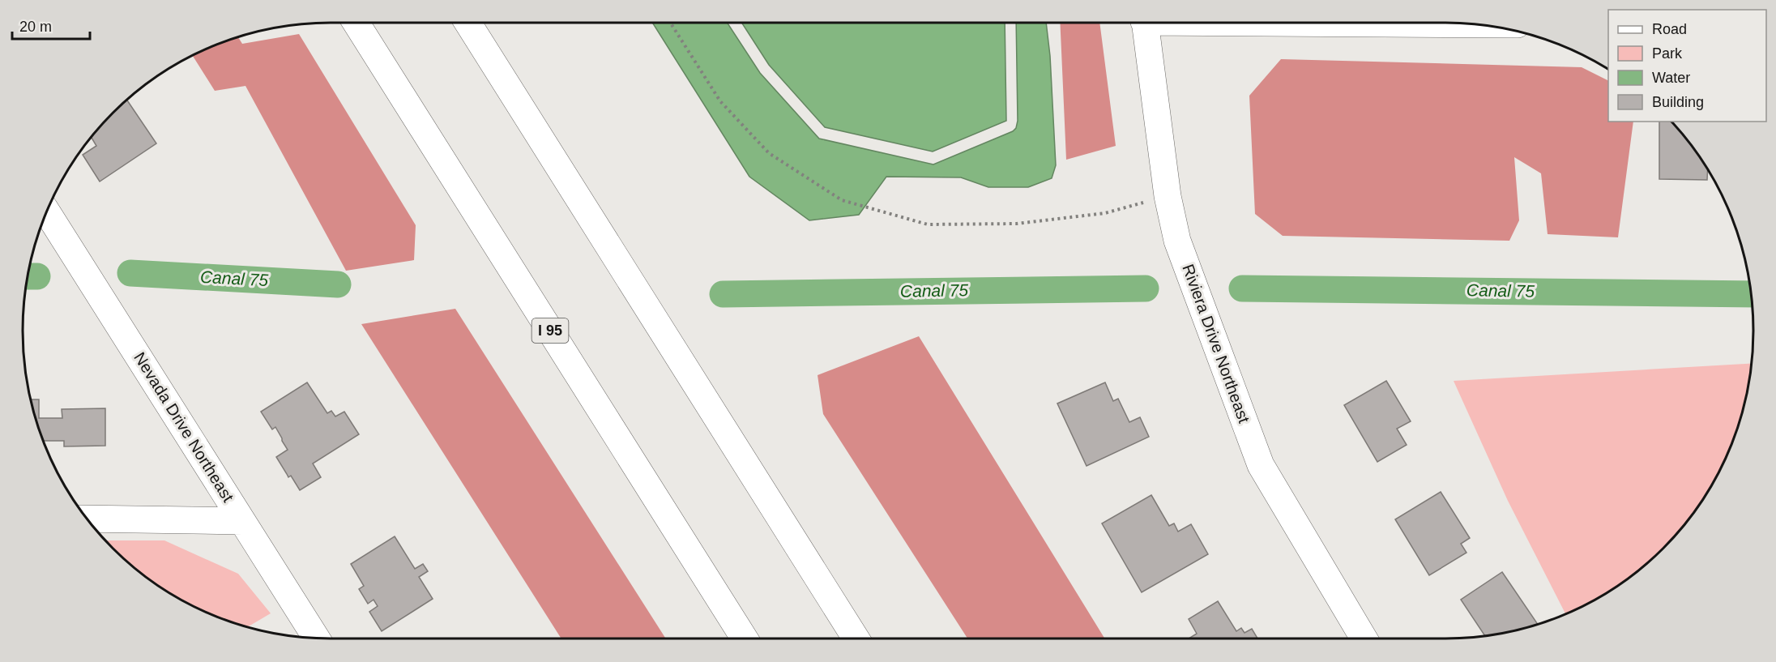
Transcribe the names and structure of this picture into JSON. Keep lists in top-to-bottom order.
{
  "streets": {
    "main road": ["I 95", "Riviera Drive Northeast", "Nevada Drive Northeast"]
  },
  "water": ["Canal 75"],
  "legend": [
    "Road",
    "Park",
    "Water",
    "Building"
  ],
  "scale_bar": "20 m"
}
